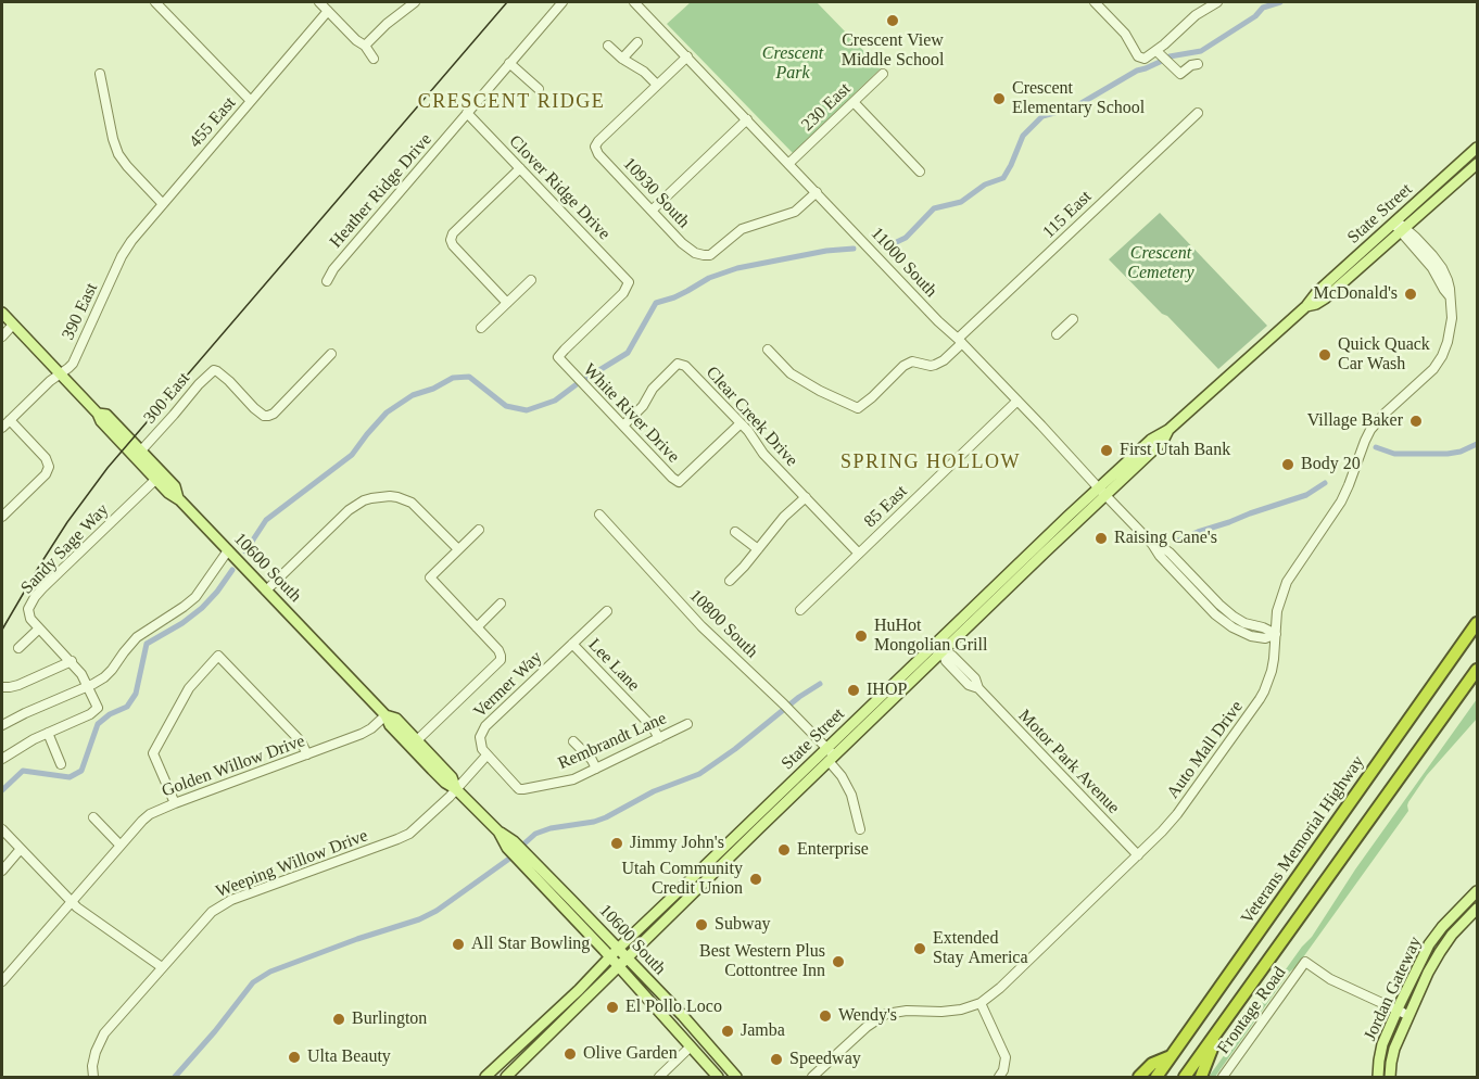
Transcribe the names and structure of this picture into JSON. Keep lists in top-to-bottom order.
{
  "streets": {
    "highway": ["Veterans Memorial Highway"],
    "main road": ["State Street", "10600 South", "Jordan Gateway"],
    "street": [
      "230 East",
      "455 East",
      "Clover Ridge Drive",
      "Heather Ridge Drive",
      "10930 South",
      "115 East",
      "11000 South",
      "390 East",
      "300 East",
      "White River Drive",
      "Clear Creek Drive",
      "85 East",
      "Sandy Sage Way",
      "10800 South",
      "Lee Lane",
      "Vermer Way",
      "Rembrandt Lane",
      "Auto Mall Drive",
      "Motor Park Avenue",
      "Golden Willow Drive",
      "Weeping Willow Drive",
      "Frontage Road"
    ]
  },
  "crossings": [
    ["230 East", "11000 South"],
    ["455 East", "390 East"],
    ["Clover Ridge Drive", "Heather Ridge Drive"],
    ["Clover Ridge Drive", "White River Drive"],
    ["10930 South", "11000 South"],
    ["State Street", "11000 South"],
    ["State Street", "10600 South"],
    ["State Street", "10800 South"],
    ["State Street", "Auto Mall Drive"],
    ["State Street", "Motor Park Avenue"],
    ["115 East", "11000 South"],
    ["11000 South", "85 East"],
    ["11000 South", "Auto Mall Drive"],
    ["390 East", "10600 South"],
    ["300 East", "10600 South"],
    ["White River Drive", "Clear Creek Drive"],
    ["Clear Creek Drive", "85 East"],
    ["Sandy Sage Way", "10600 South"],
    ["10600 South", "Golden Willow Drive"],
    ["10600 South", "Weeping Willow Drive"],
    ["Lee Lane", "Vermer Way"],
    ["Lee Lane", "Rembrandt Lane"],
    ["Vermer Way", "Rembrandt Lane"],
    ["Auto Mall Drive", "Motor Park Avenue"],
    ["Jordan Gateway", "Frontage Road"]
  ],
  "districts": ["CRESCENT RIDGE", "SPRING HOLLOW"],
  "parks": ["Crescent Park", "Crescent Cemetery"],
  "places": [
    "Crescent View Middle School",
    "Crescent Elementary School",
    "McDonald's",
    "Quick Quack Car Wash",
    "Village Baker",
    "First Utah Bank",
    "Body 20",
    "Raising Cane's",
    "HuHot Mongolian Grill",
    "IHOP",
    "Jimmy John's",
    "Enterprise",
    "Utah Community Credit Union",
    "Subway",
    "All Star Bowling",
    "Extended Stay America",
    "Best Western Plus Cottontree Inn",
    "El Pollo Loco",
    "Wendy's",
    "Burlington",
    "Jamba",
    "Olive Garden",
    "Ulta Beauty",
    "Speedway"
  ]
}
